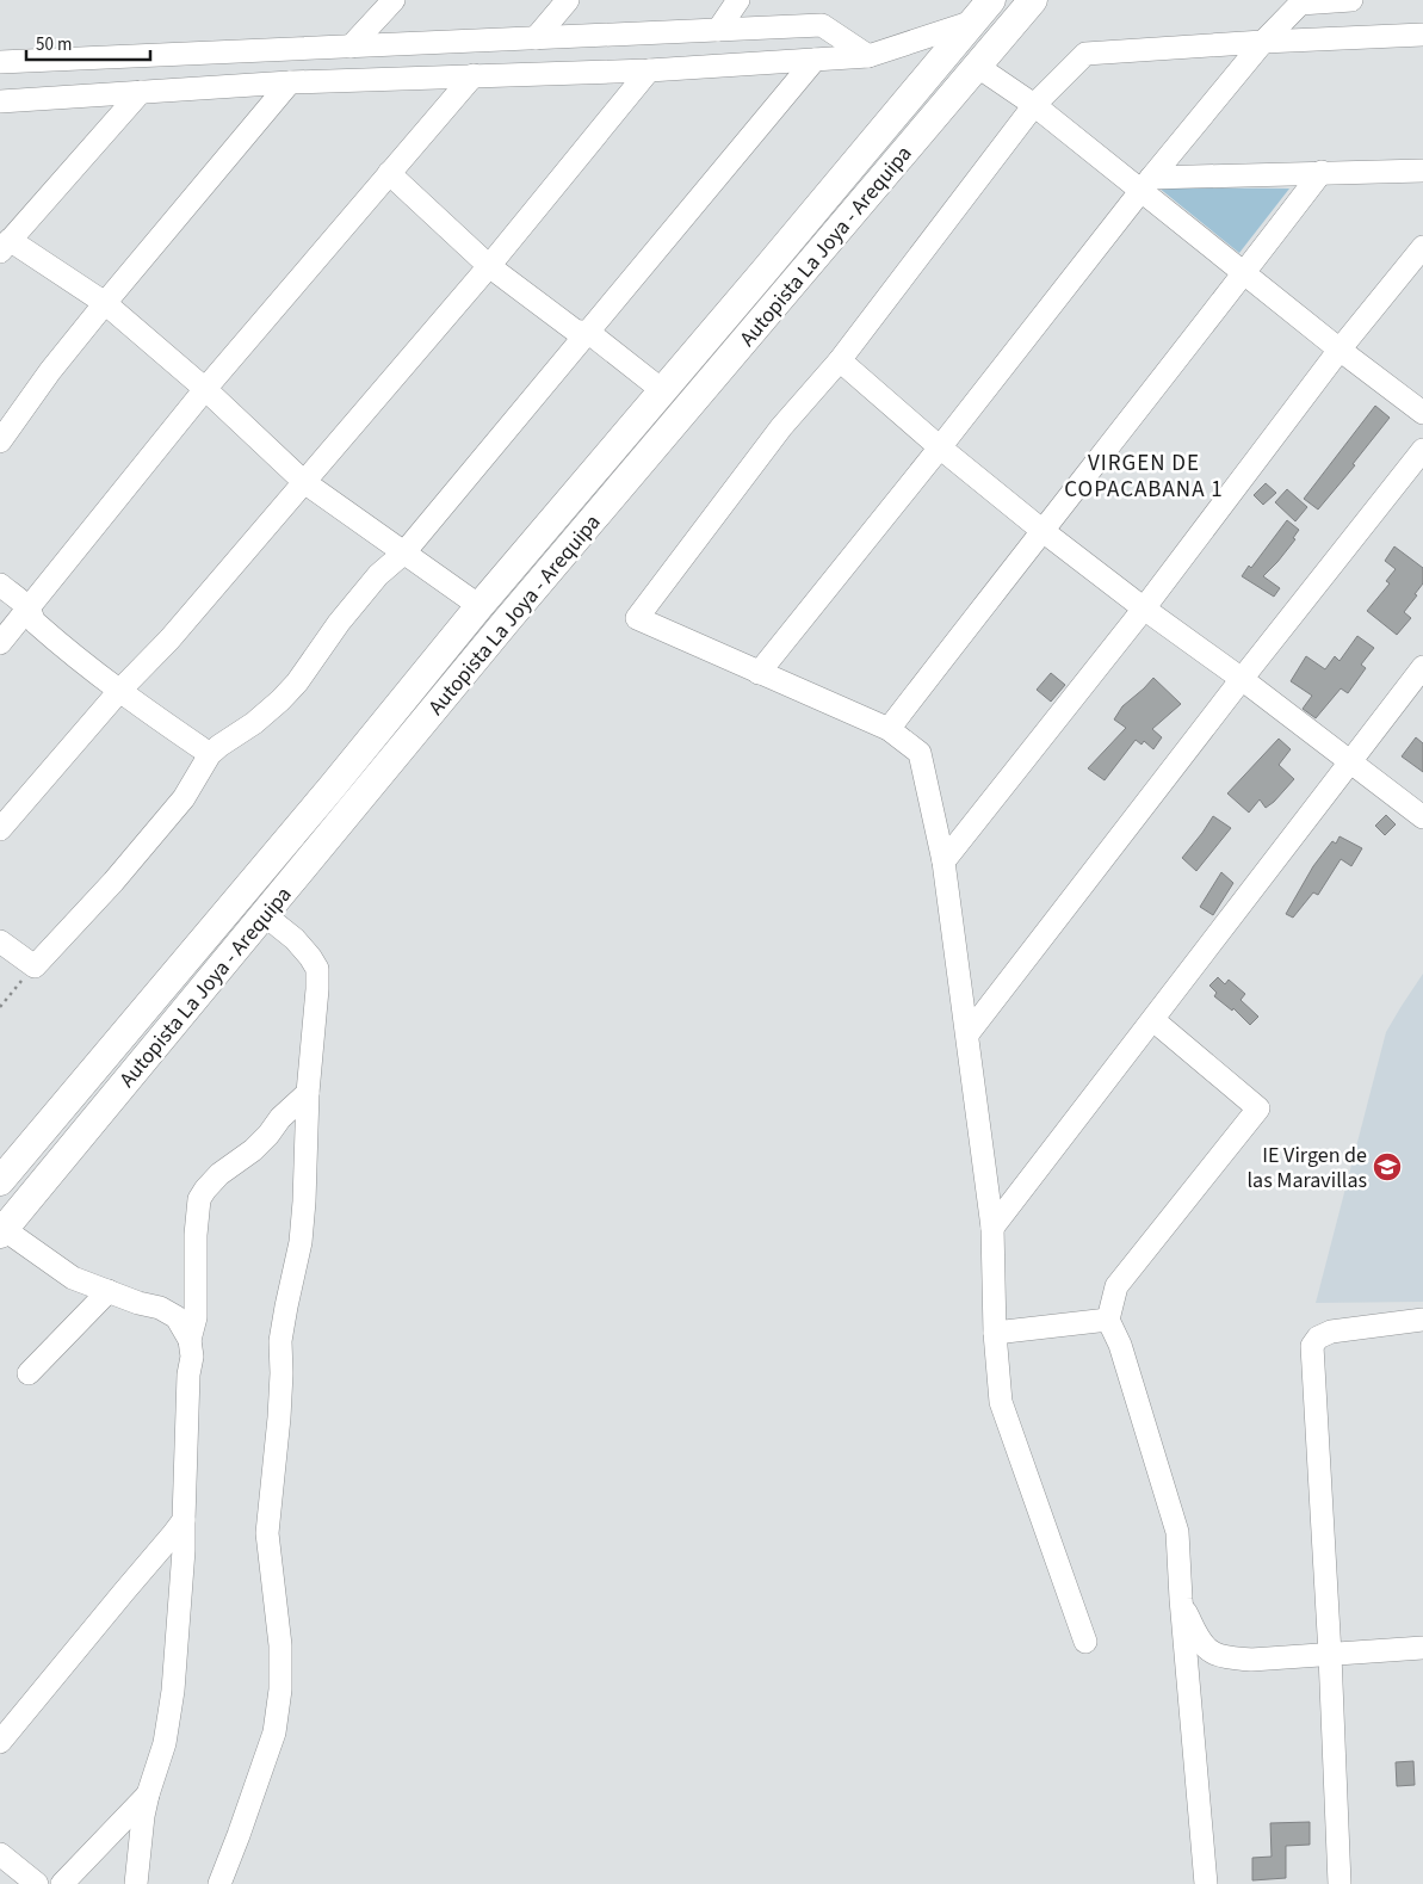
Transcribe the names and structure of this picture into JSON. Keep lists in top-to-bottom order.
{
  "streets": {
    "main road": ["Autopista La Joya - Arequipa"]
  },
  "districts": ["VIRGEN DE COPACABANA 1"],
  "places": {
    "school or university": ["IE Virgen de las Maravillas"]
  },
  "scale_bar": "50 m"
}
